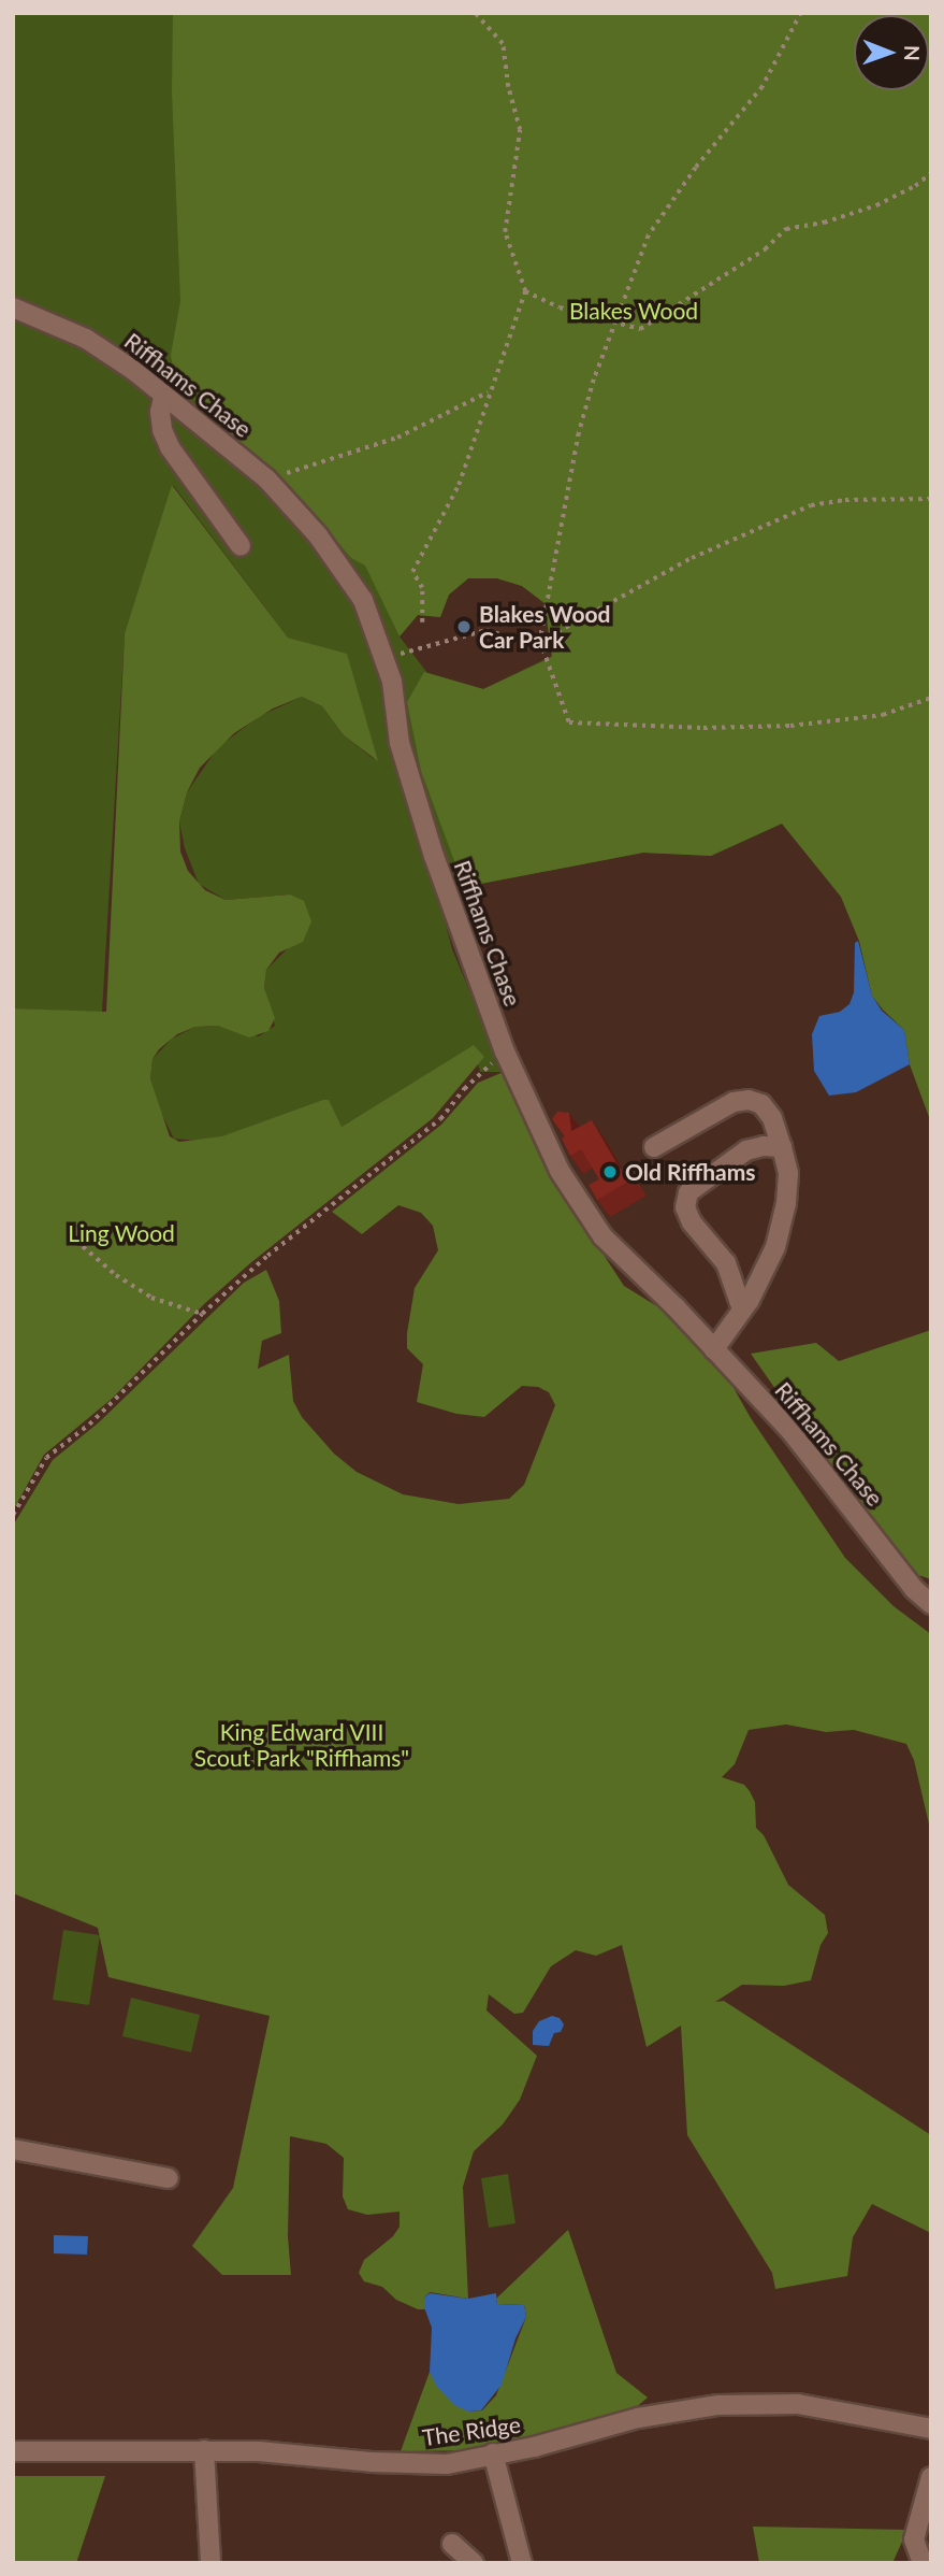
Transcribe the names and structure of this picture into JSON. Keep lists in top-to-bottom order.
{
  "streets": {
    "street": ["Riffhams Chase", "The Ridge"]
  },
  "parks": ["Blakes Wood", "Ling Wood", "King Edward VIII Scout Park \"Riffhams\""],
  "places": ["Blakes Wood Car Park", "Old Riffhams"],
  "north": "right"
}
